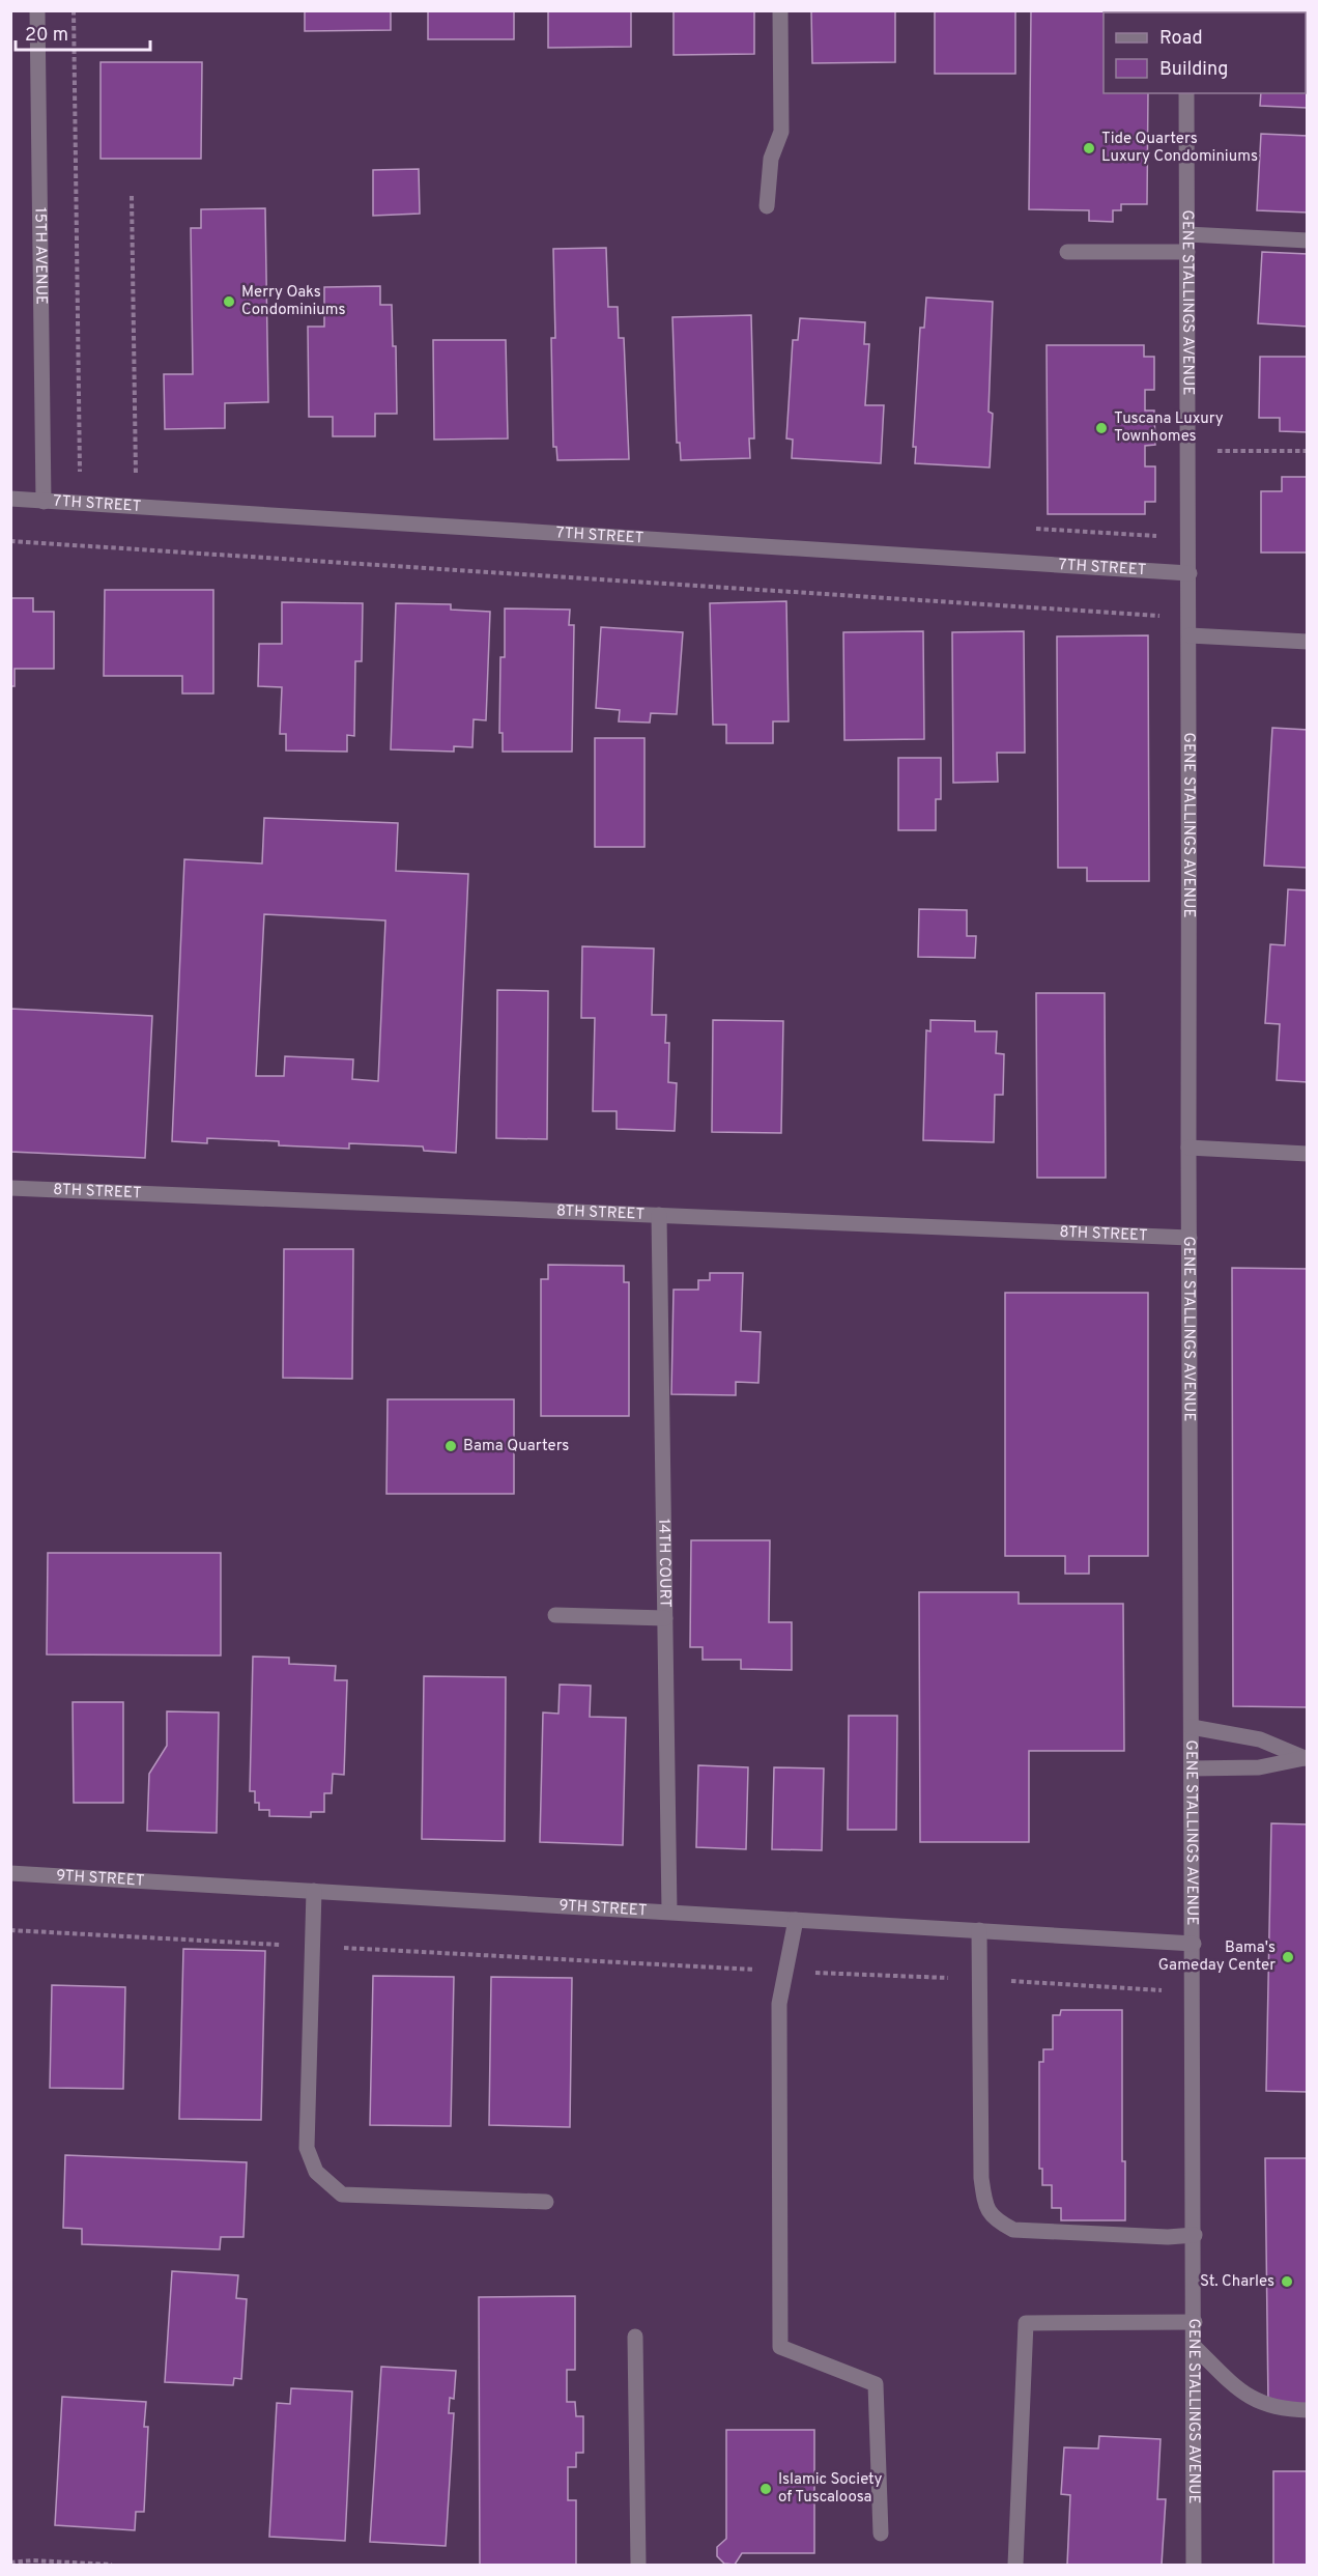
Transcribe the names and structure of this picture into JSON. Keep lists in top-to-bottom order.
{
  "streets": {
    "street": [
      "15TH AVENUE",
      "GENE STALLINGS AVENUE",
      "7TH STREET",
      "8TH STREET",
      "14TH COURT",
      "9TH STREET"
    ]
  },
  "crossings": [
    ["15TH AVENUE", "7TH STREET"],
    ["GENE STALLINGS AVENUE", "7TH STREET"],
    ["GENE STALLINGS AVENUE", "8TH STREET"],
    ["GENE STALLINGS AVENUE", "9TH STREET"],
    ["8TH STREET", "14TH COURT"],
    ["14TH COURT", "9TH STREET"]
  ],
  "places": [
    "Tide Quarters Luxury Condominiums",
    "Merry Oaks Condominiums",
    "Tuscana Luxury Townhomes",
    "Bama Quarters",
    "Bama's Gameday Center",
    "St. Charles",
    "Islamic Society of Tuscaloosa"
  ],
  "legend": ["Road", "Building"],
  "scale_bar": "20 m"
}
